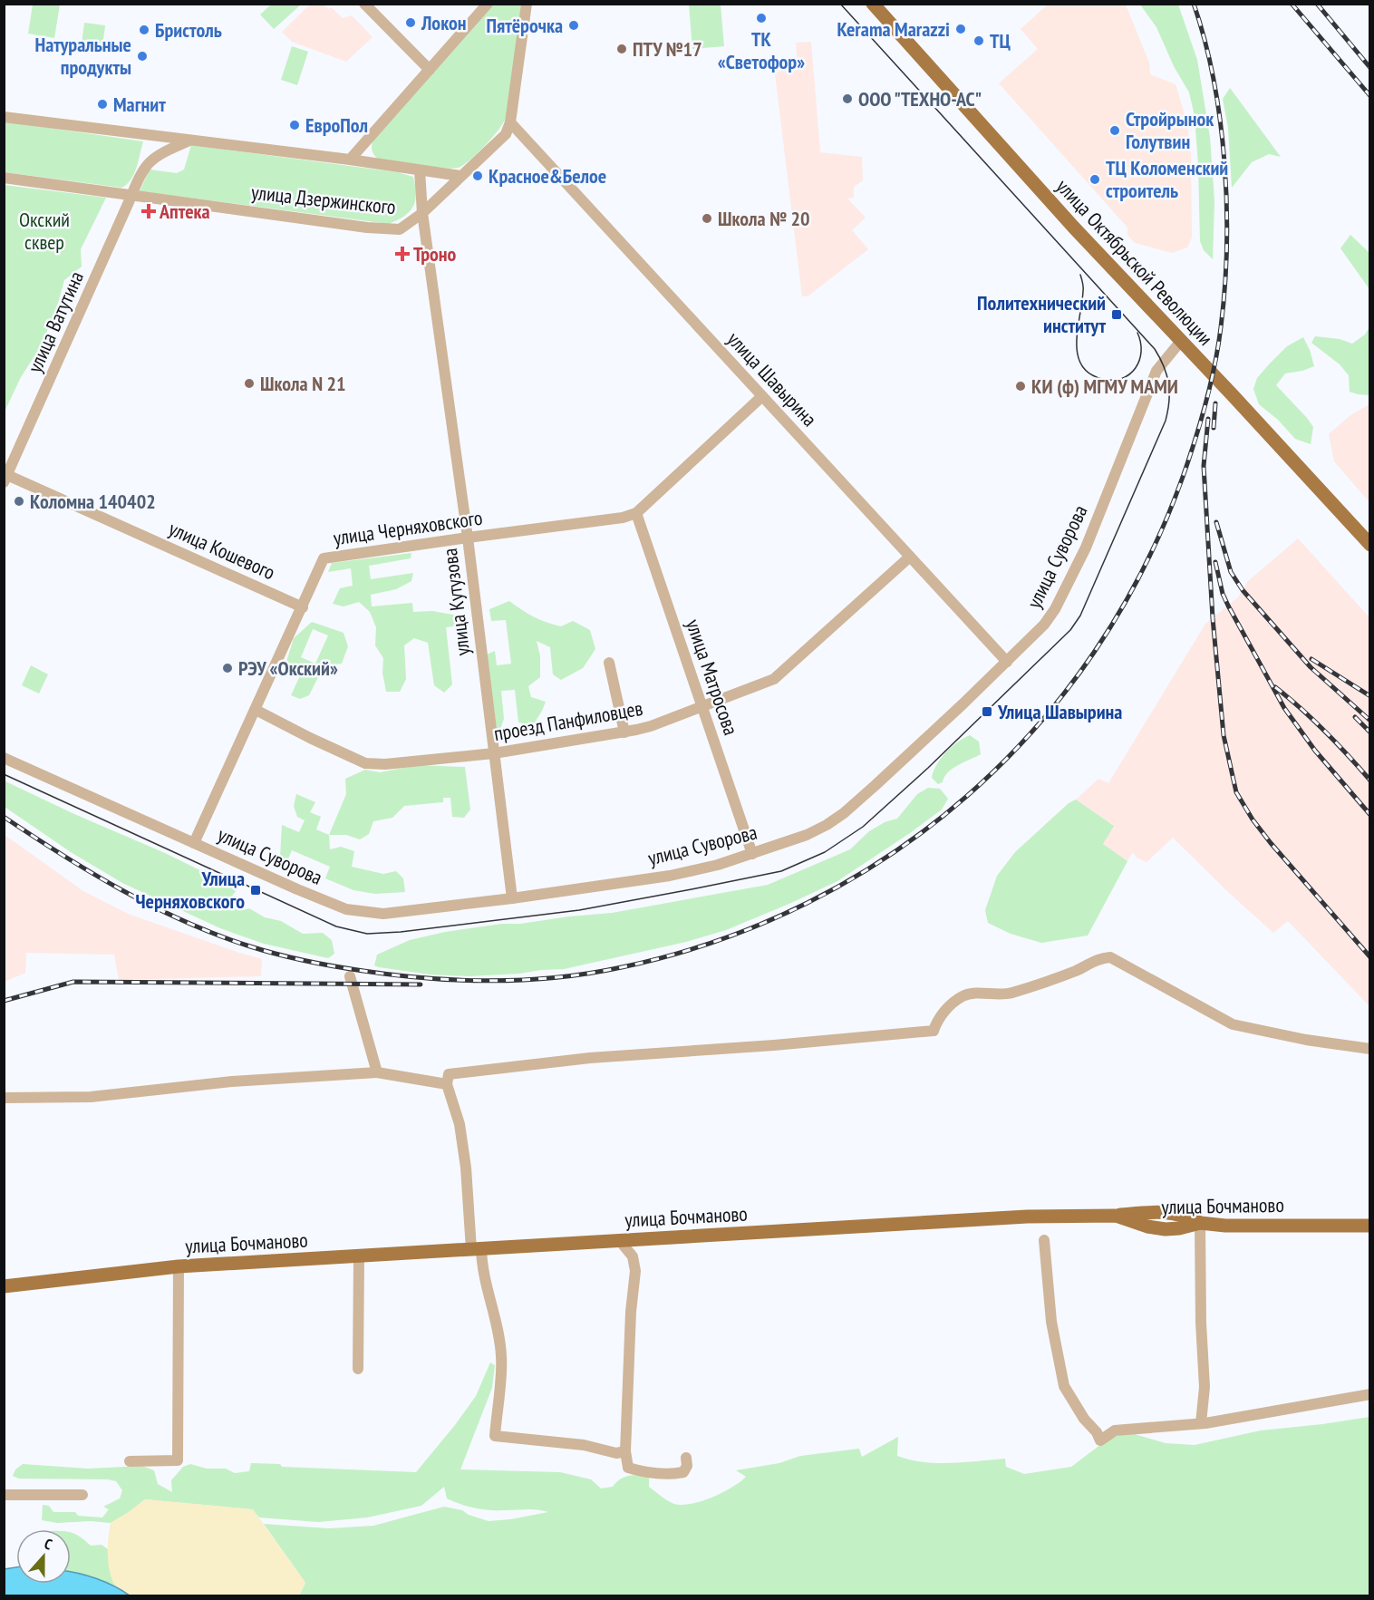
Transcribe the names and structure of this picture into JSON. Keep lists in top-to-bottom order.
{
  "streets": {
    "main road": ["улица Октябрьской Революции", "улица Бочманово"],
    "street": [
      "улица Дзержинского",
      "улица Ватутина",
      "улица Шавырина",
      "улица Черняховского",
      "улица Кошевого",
      "улица Суворова",
      "улица Кутузова",
      "улица Матросова",
      "проезд Панфиловцев"
    ]
  },
  "crossings": [
    ["улица Дзержинского", "улица Ватутина"],
    ["улица Дзержинского", "улица Шавырина"],
    ["улица Дзержинского", "улица Кутузова"],
    ["улица Октябрьской Революции", "улица Суворова"],
    ["улица Ватутина", "улица Кошевого"],
    ["улица Шавырина", "улица Черняховского"],
    ["улица Шавырина", "улица Суворова"],
    ["улица Шавырина", "проезд Панфиловцев"],
    ["улица Черняховского", "улица Кошевого"],
    ["улица Черняховского", "улица Суворова"],
    ["улица Черняховского", "улица Кутузова"],
    ["улица Черняховского", "улица Матросова"],
    ["улица Черняховского", "проезд Панфиловцев"],
    ["улица Суворова", "улица Кутузова"],
    ["улица Суворова", "улица Матросова"],
    ["улица Кутузова", "проезд Панфиловцев"],
    ["улица Матросова", "проезд Панфиловцев"]
  ],
  "parks": ["Окский сквер"],
  "places": {
    "other": [
      "ТК «Светофор»",
      "Локон",
      "Пятёрочка",
      "Kerama Marazzi",
      "Бристоль",
      "ТЦ",
      "ПТУ №17",
      "Натуральные продукты",
      "ООО \"ТЕХНО-АС\"",
      "Магнит",
      "ЕвроПол",
      "Стройрынок Голутвин",
      "Красное&Белое",
      "ТЦ Коломенский строитель",
      "Школа № 20",
      "Школа N 21",
      "КИ (ф) МГМУ МАМИ",
      "Коломна 140402",
      "РЭУ «Окский»"
    ],
    "health": ["Аптека", "Троно"],
    "transit": ["Политехнический институт", "Улица Шавырина", "Улица Черняховского"]
  },
  "north": "top"
}
